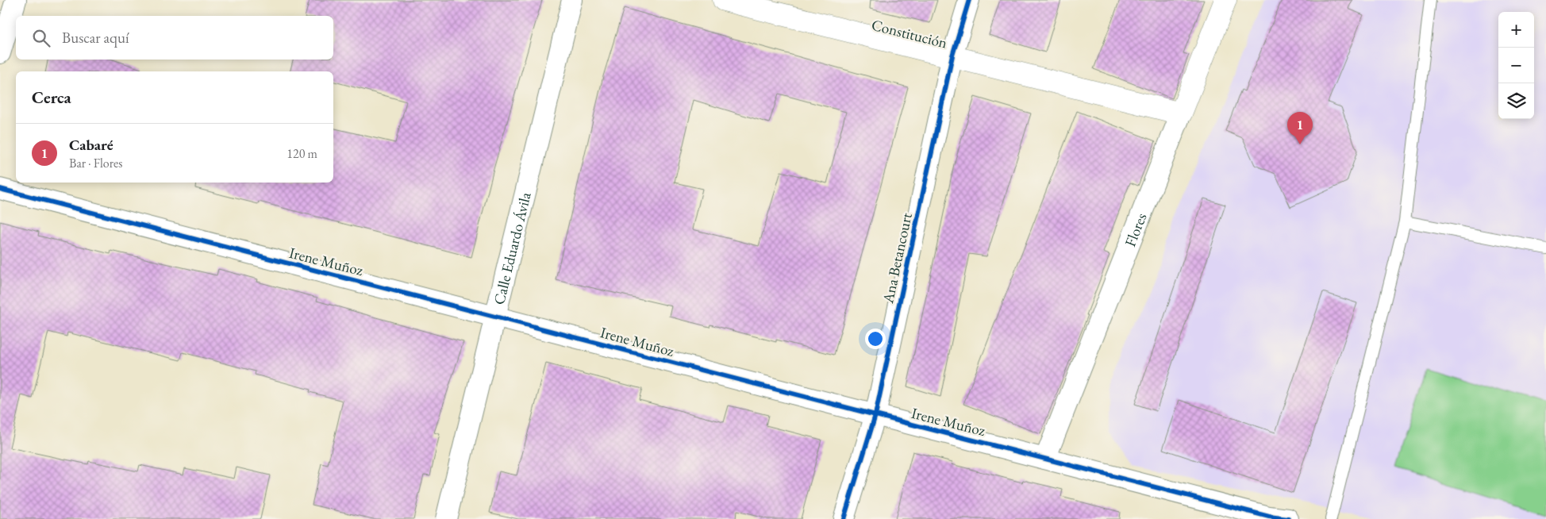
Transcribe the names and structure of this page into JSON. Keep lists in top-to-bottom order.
{
  "streets": {
    "street": [
      "Constitución",
      "Flores",
      "Calle Eduardo Ávila",
      "Ana Betancourt",
      "Irene Muñoz"
    ]
  },
  "crossings": [
    ["Constitución", "Flores"],
    ["Constitución", "Ana Betancourt"],
    ["Flores", "Irene Muñoz"],
    ["Calle Eduardo Ávila", "Irene Muñoz"],
    ["Ana Betancourt", "Irene Muñoz"]
  ],
  "page": {
    "map_buttons": ["+", "−"],
    "search": "Buscar aquí",
    "heading": "Cerca",
    "pins": "1",
    "list": [
      {
        "mark": "1",
        "name": "Cabaré",
        "note": "Bar · Flores",
        "value": "120 m"
      }
    ]
  }
}
